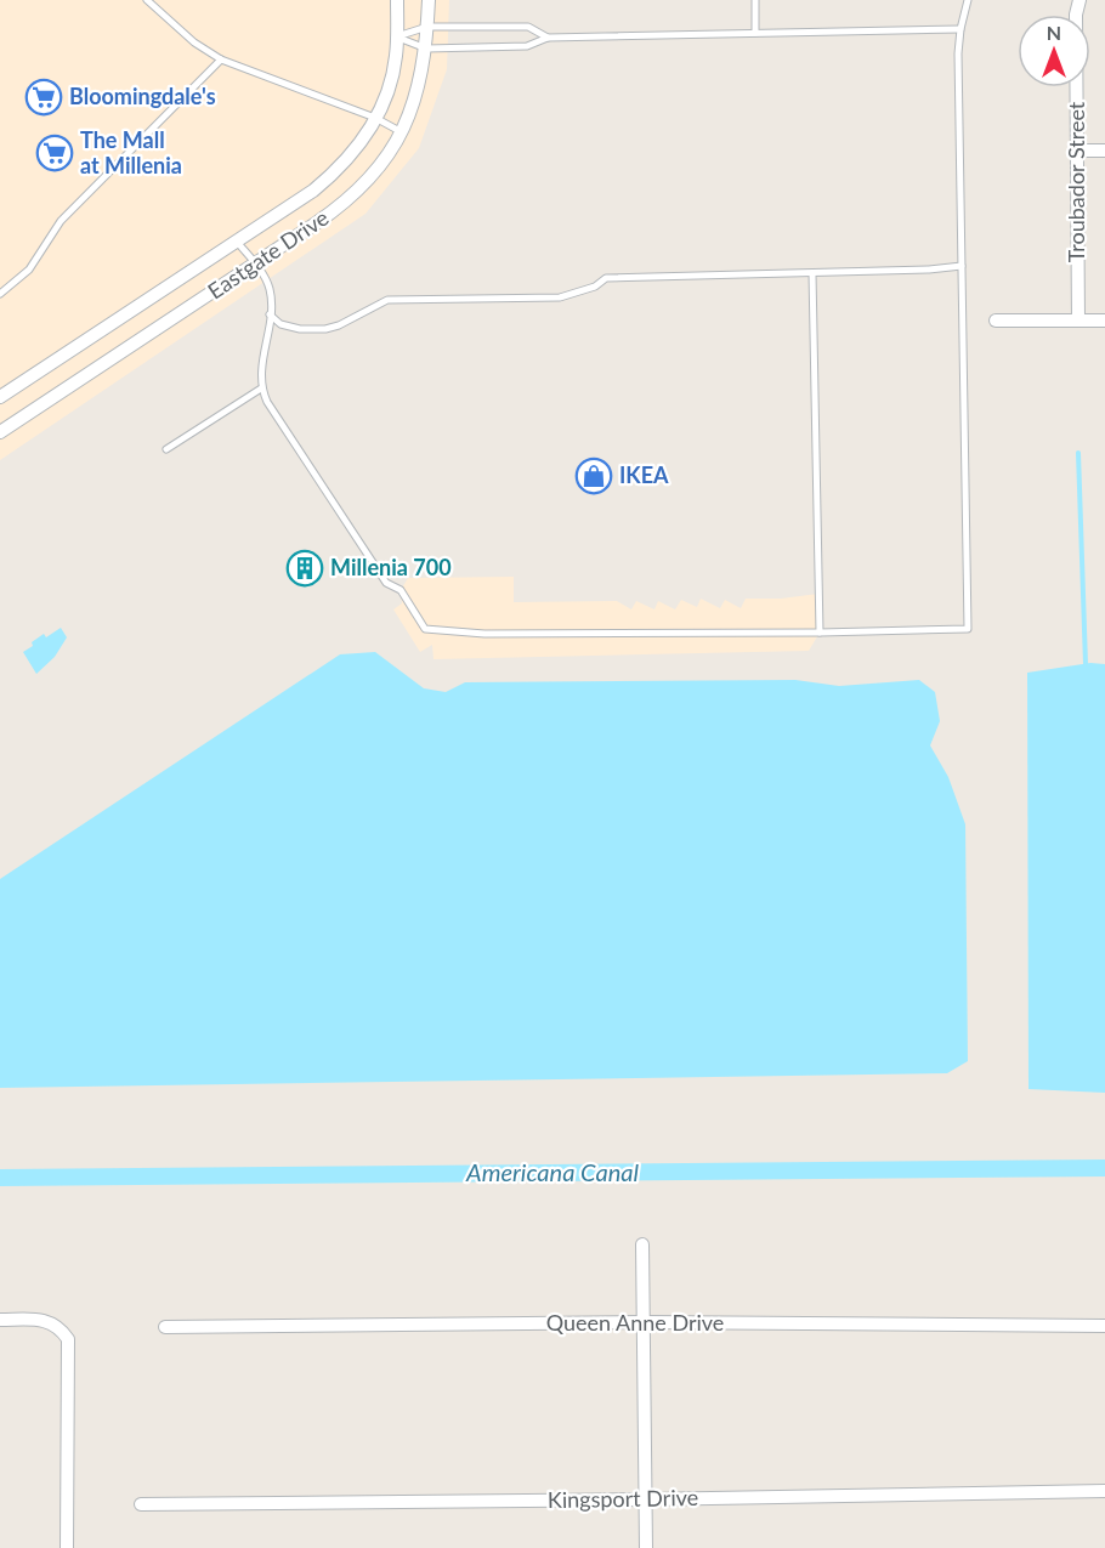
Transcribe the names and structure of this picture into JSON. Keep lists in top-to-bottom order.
{
  "streets": {
    "street": [
      "Troubador Street",
      "Eastgate Drive",
      "Queen Anne Drive",
      "Kingsport Drive"
    ]
  },
  "water": ["Americana Canal"],
  "places": {
    "supermarket": ["Bloomingdale's", "The Mall at Millenia"],
    "shop": ["IKEA"],
    "building": ["Millenia 700"]
  },
  "north": "top"
}
